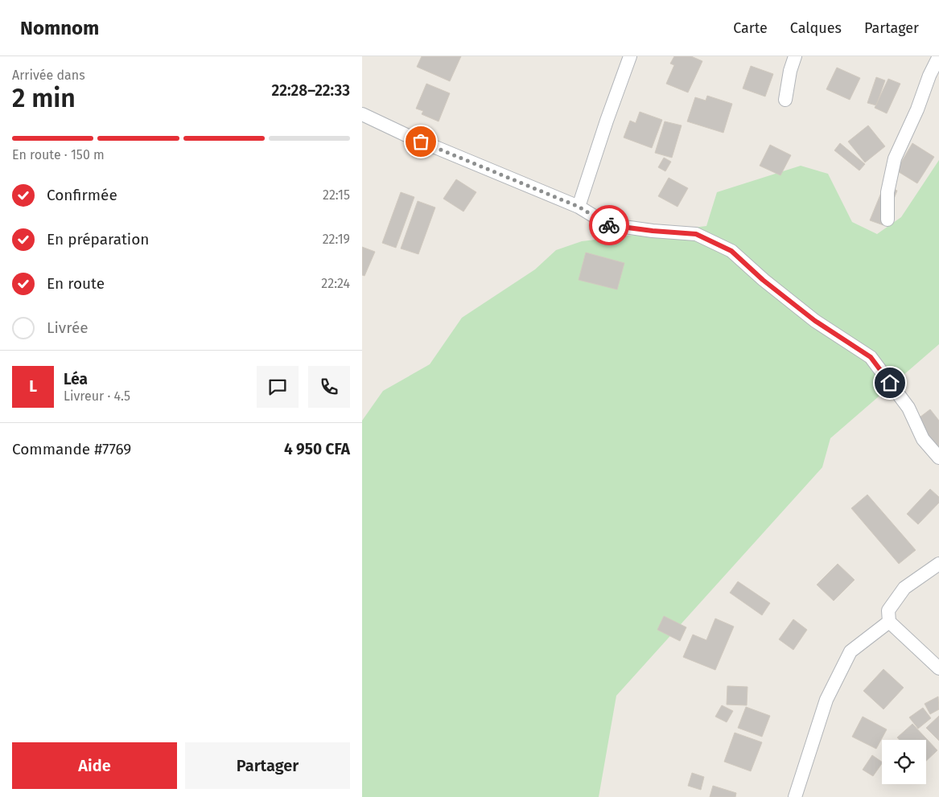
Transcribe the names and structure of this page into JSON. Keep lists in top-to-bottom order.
{
  "page": {
    "header": "Nomnom",
    "nav": ["Carte", "Calques", "Partager"],
    "heading": ["2 min", "Arrivée dans", "22:28–22:33"],
    "panel": [
      "Léa",
      "Livreur · 4.5",
      "Commande #7769",
      "4 950 CFA"
    ],
    "bar": "En route · 150 m",
    "list": [
      ["Confirmée", "22:15"],
      ["En préparation", "22:19"],
      ["En route", "22:24"],
      "Livrée"
    ],
    "round": "L",
    "buttons": ["Aide", "Partager"]
  }
}
